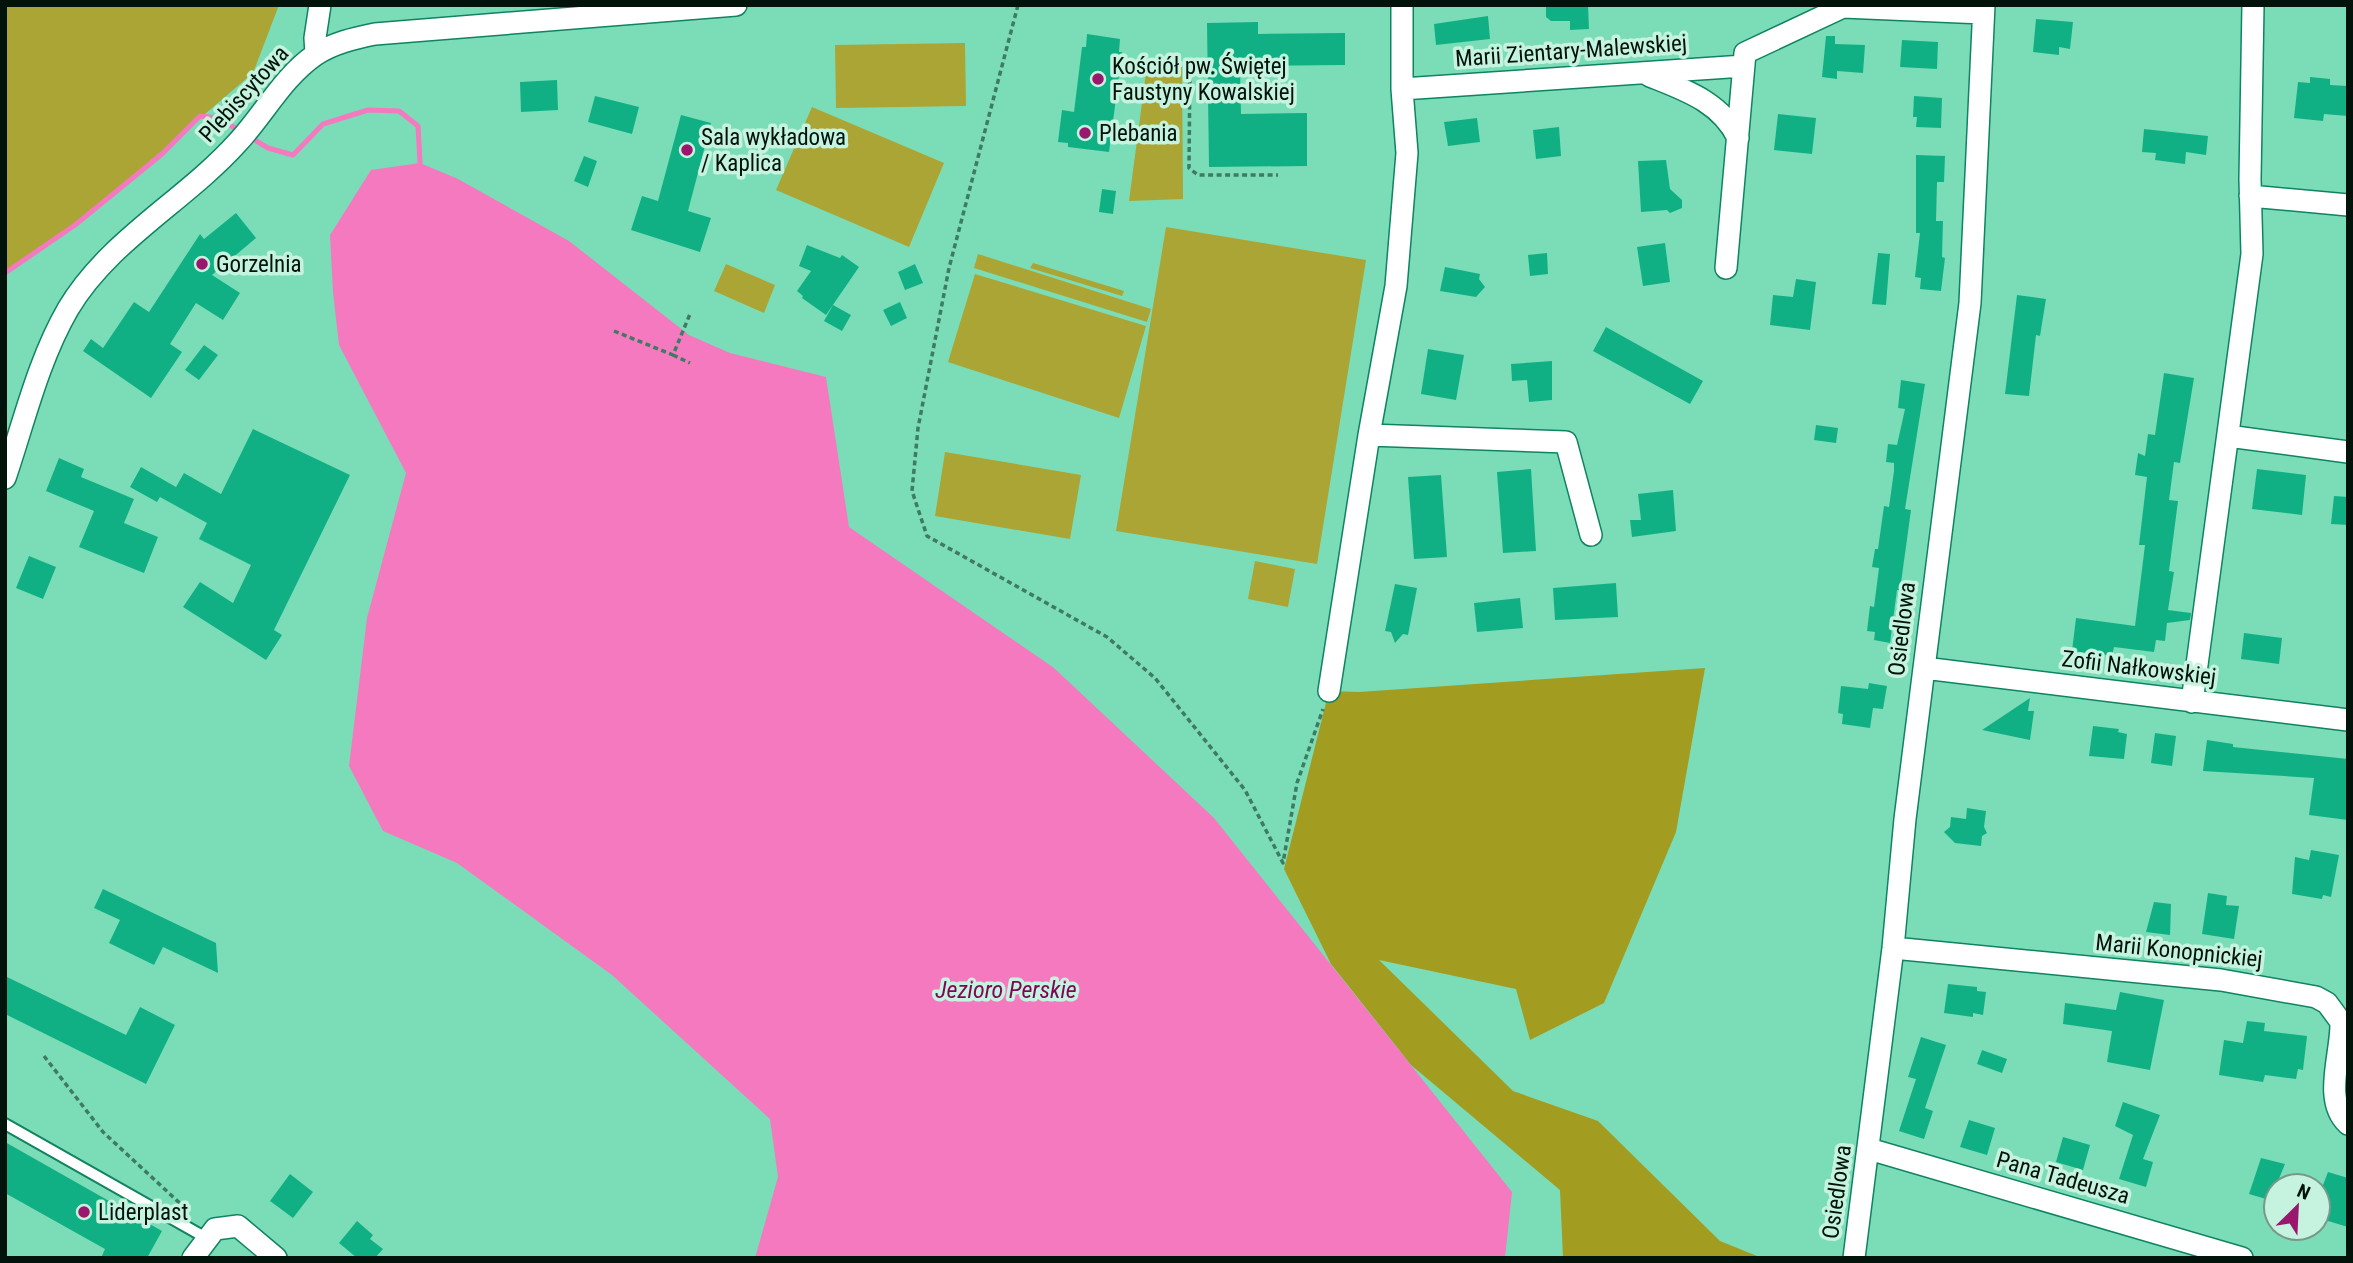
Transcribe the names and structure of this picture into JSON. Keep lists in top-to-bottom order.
{
  "streets": {
    "street": [
      "Marii Zientary-Malewskiej",
      "Plebiscytowa",
      "Osiedlowa",
      "Zofii Nałkowskiej",
      "Marii Konopnickiej",
      "Pana Tadeusza"
    ]
  },
  "crossings": [
    ["Osiedlowa", "Zofii Nałkowskiej"],
    ["Osiedlowa", "Marii Konopnickiej"],
    ["Osiedlowa", "Pana Tadeusza"]
  ],
  "water": ["Jezioro Perskie"],
  "places": [
    "Kościół pw. Świętej Faustyny Kowalskiej",
    "Plebania",
    "Sala wykładowa / Kaplica",
    "Gorzelnia",
    "Liderplast"
  ],
  "north": "top right"
}
